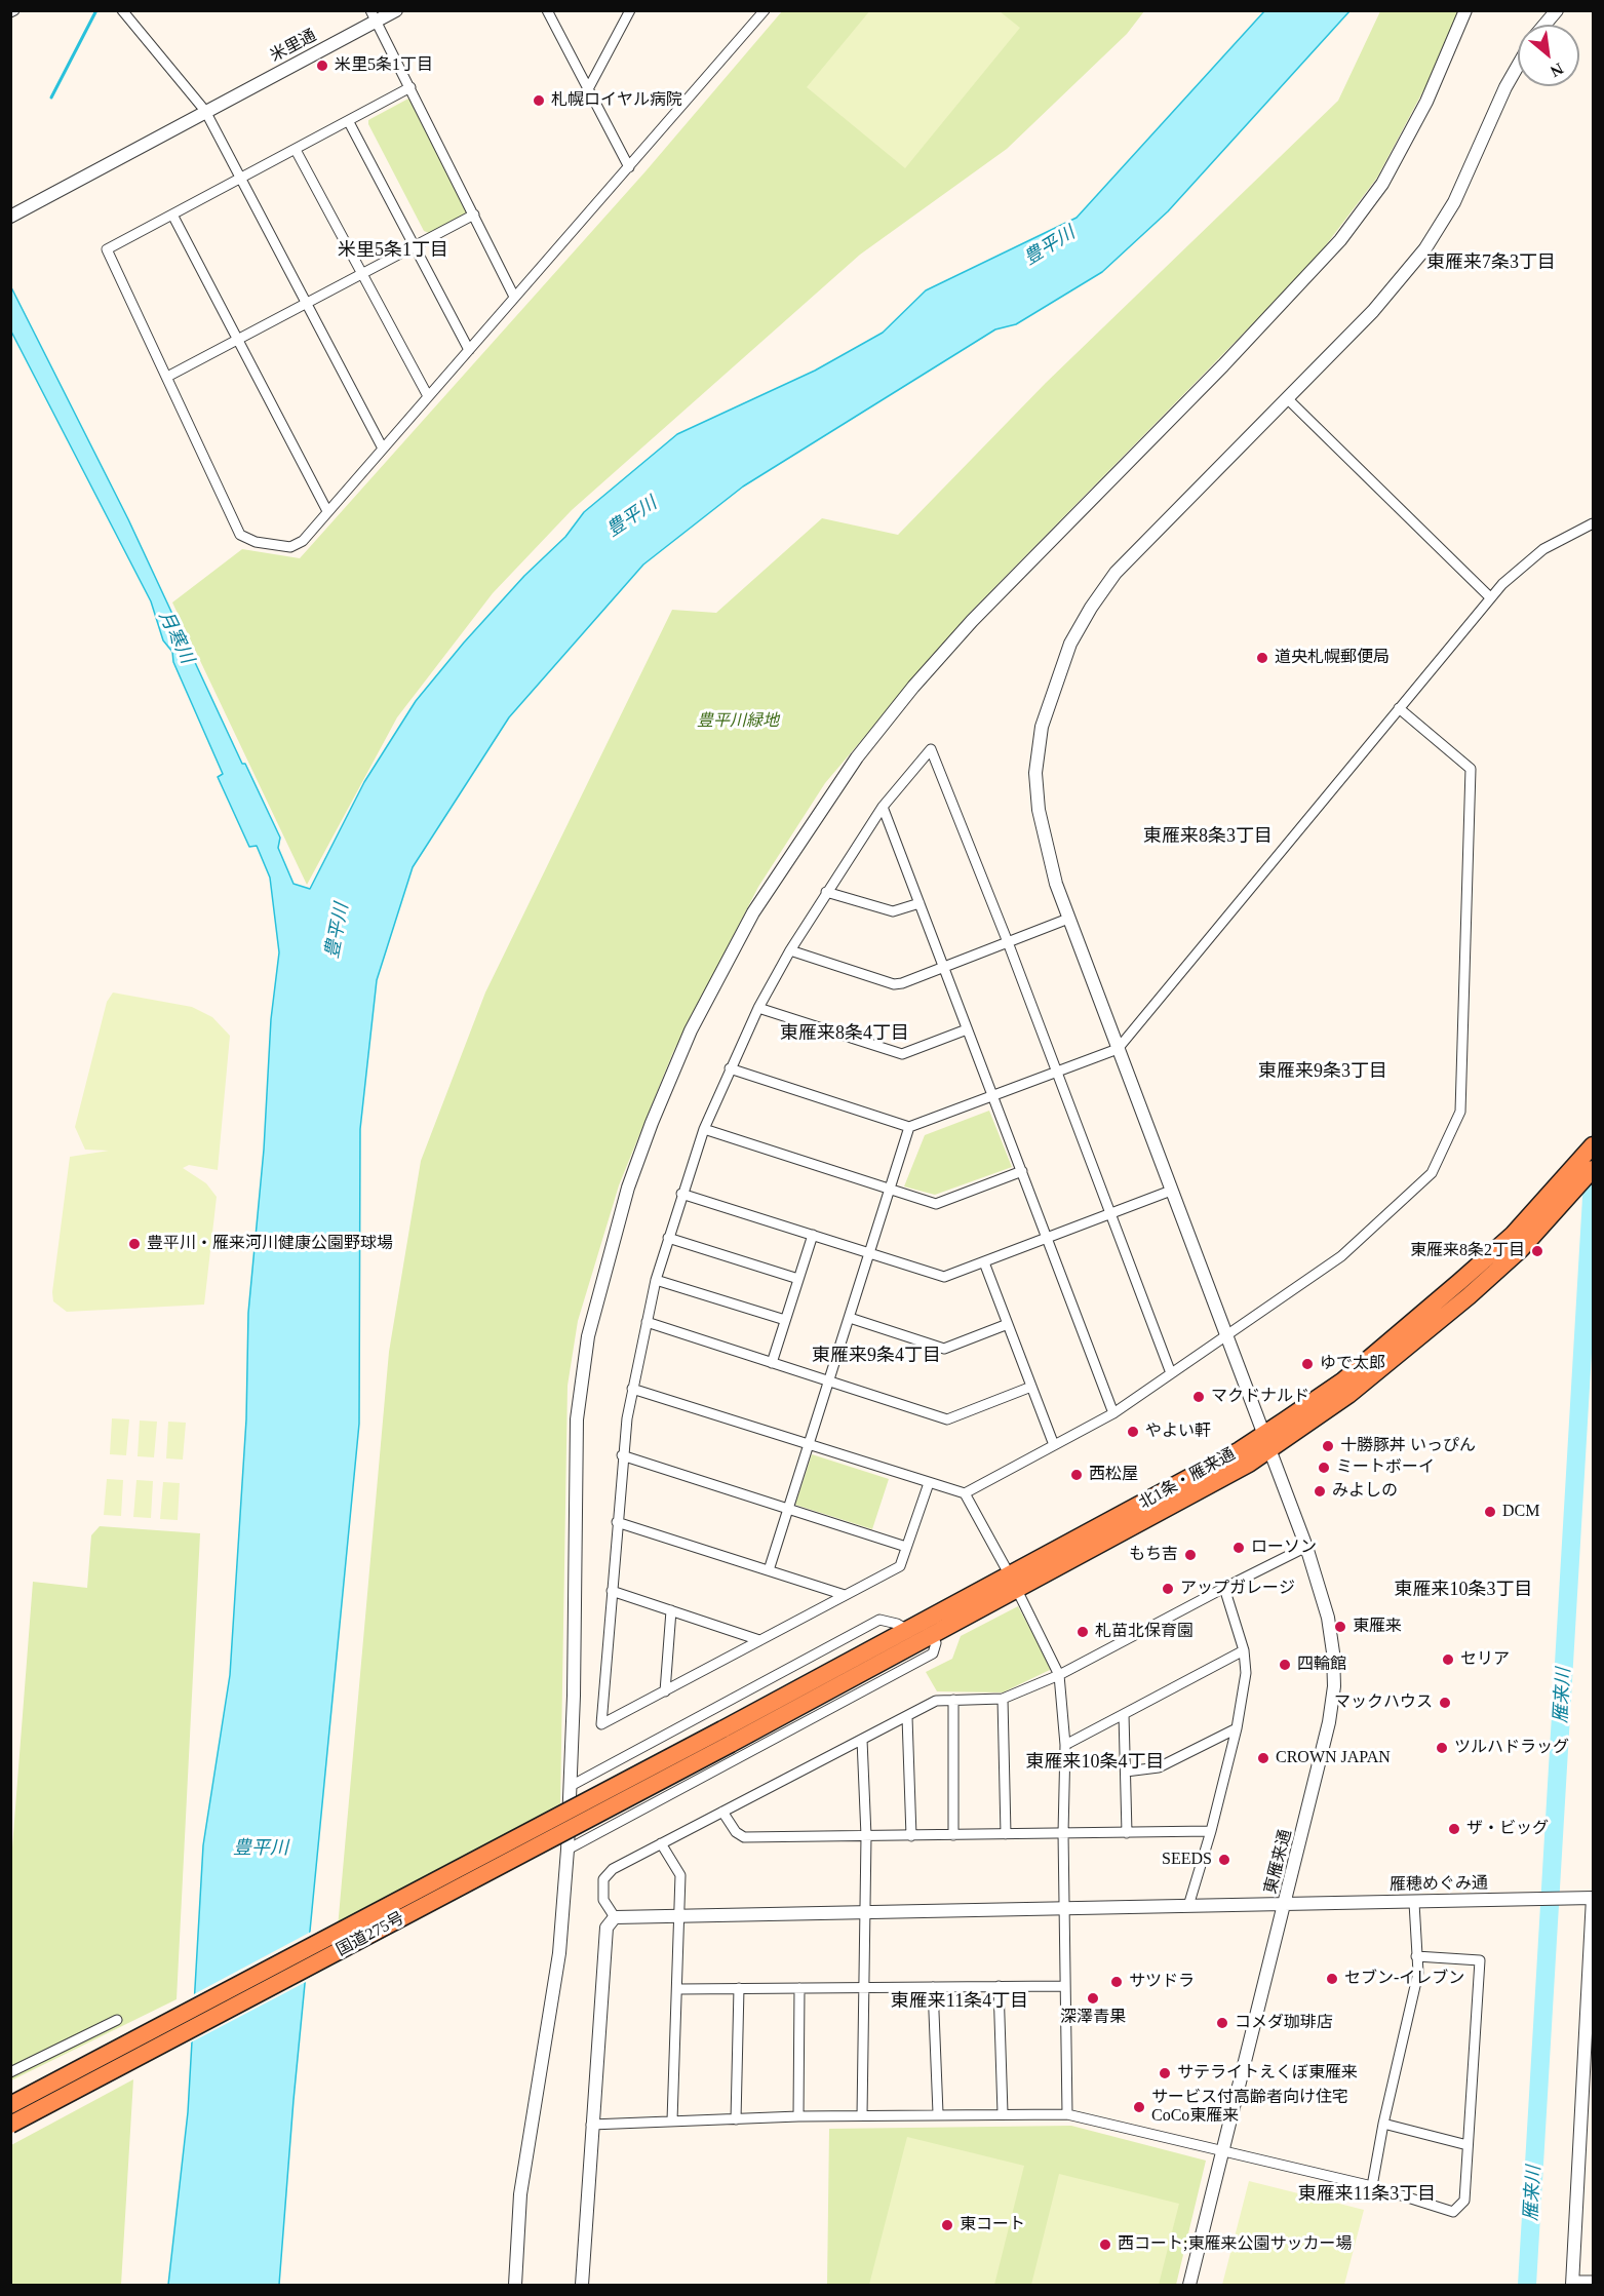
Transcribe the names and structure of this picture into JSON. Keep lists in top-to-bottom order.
{
  "streets": {
    "highway": ["北1条・雁来通", "国道275号"],
    "street": ["米里通", "東雁来通", "雁穂めぐみ通"]
  },
  "crossings": [
    ["北1条・雁来通", "東雁来通"],
    ["北1条・雁来通", "国道275号"],
    ["東雁来通", "雁穂めぐみ通"]
  ],
  "districts": [
    "米里5条1丁目",
    "東雁来7条3丁目",
    "東雁来8条3丁目",
    "東雁来8条4丁目",
    "東雁来9条3丁目",
    "東雁来9条4丁目",
    "東雁来10条3丁目",
    "東雁来10条4丁目",
    "東雁来11条4丁目",
    "東雁来11条3丁目"
  ],
  "water": ["豊平川", "月寒川", "雁来川"],
  "parks": ["豊平川緑地"],
  "places": [
    "米里5条1丁目",
    "札幌ロイヤル病院",
    "道央札幌郵便局",
    "豊平川・雁来河川健康公園野球場",
    "東雁来8条2丁目",
    "ゆで太郎",
    "マクドナルド",
    "やよい軒",
    "十勝豚丼 いっぴん",
    "ミートボーイ",
    "西松屋",
    "みよしの",
    "DCM",
    "ローソン",
    "もち吉",
    "アップガレージ",
    "東雁来",
    "札苗北保育園",
    "セリア",
    "四輪館",
    "マックハウス",
    "ツルハドラッグ",
    "CROWN JAPAN",
    "ザ・ビッグ",
    "SEEDS",
    "セブン-イレブン",
    "サツドラ",
    "深澤青果",
    "コメダ珈琲店",
    "サテライトえくぼ東雁来",
    "サービス付高齢者向け住宅 CoCo東雁来",
    "東コート",
    "西コート;東雁来公園サッカー場"
  ],
  "north": "bottom right"
}
